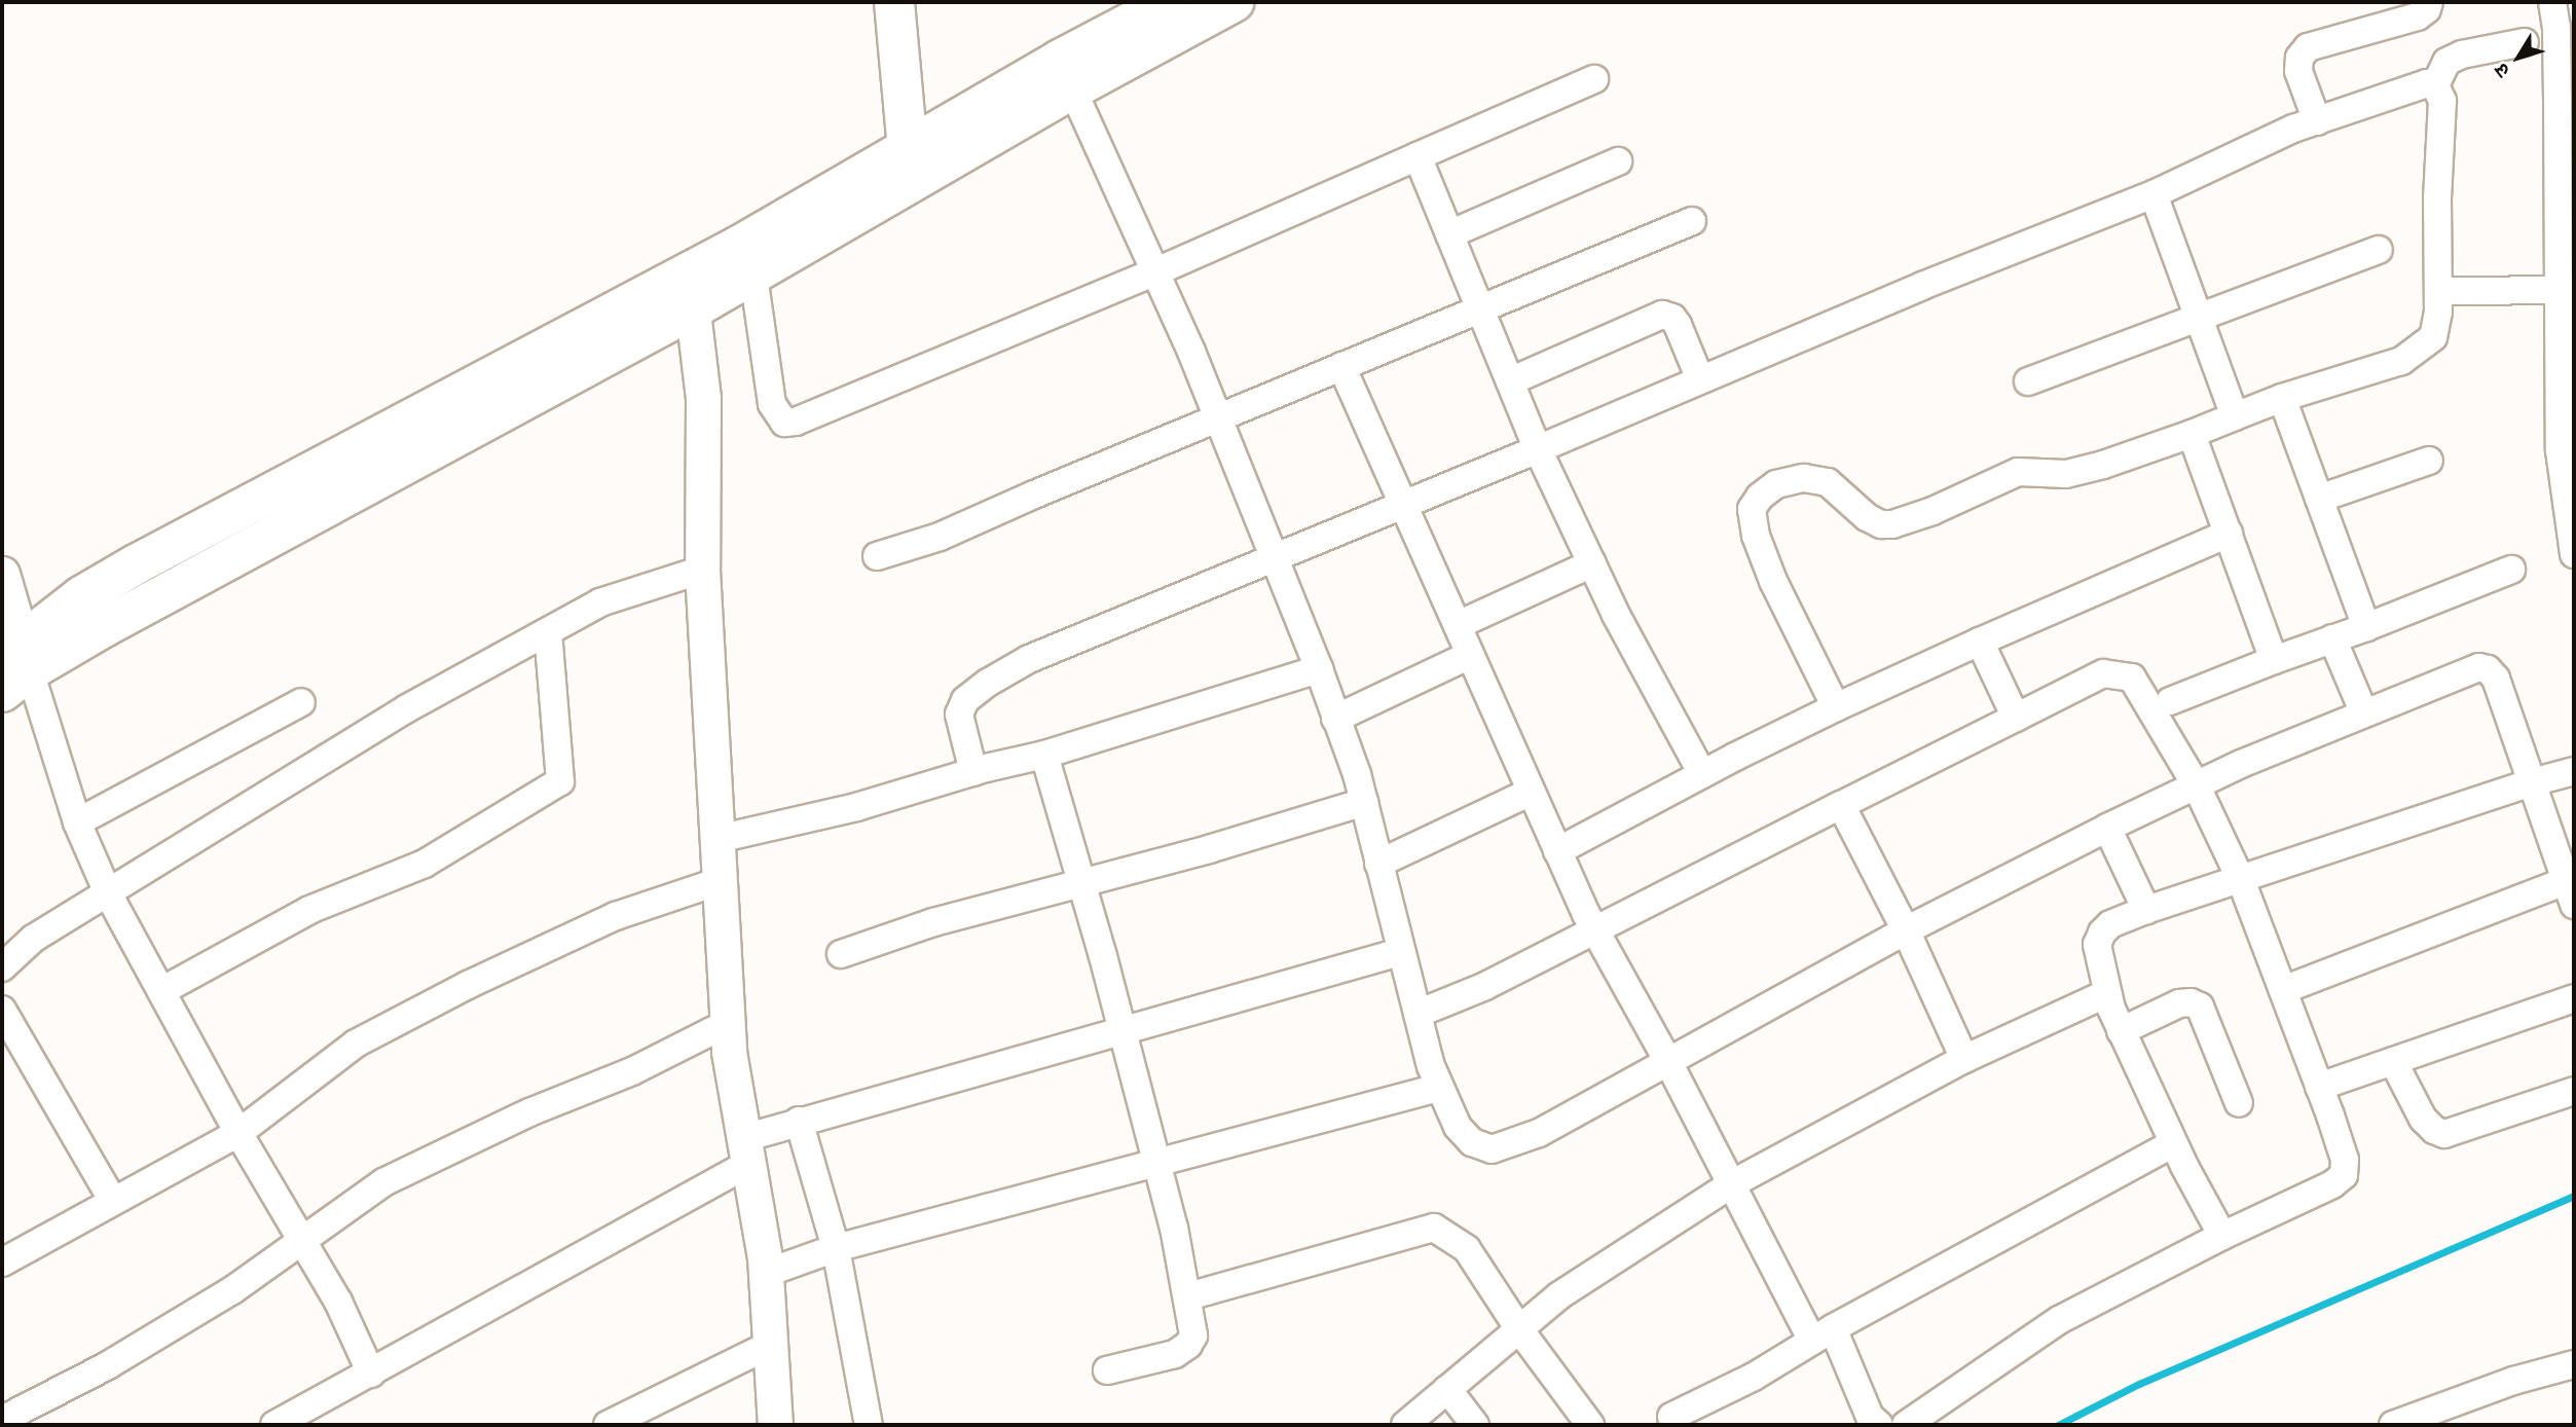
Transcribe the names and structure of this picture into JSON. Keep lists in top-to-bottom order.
{
  "north": "bottom left"
}
